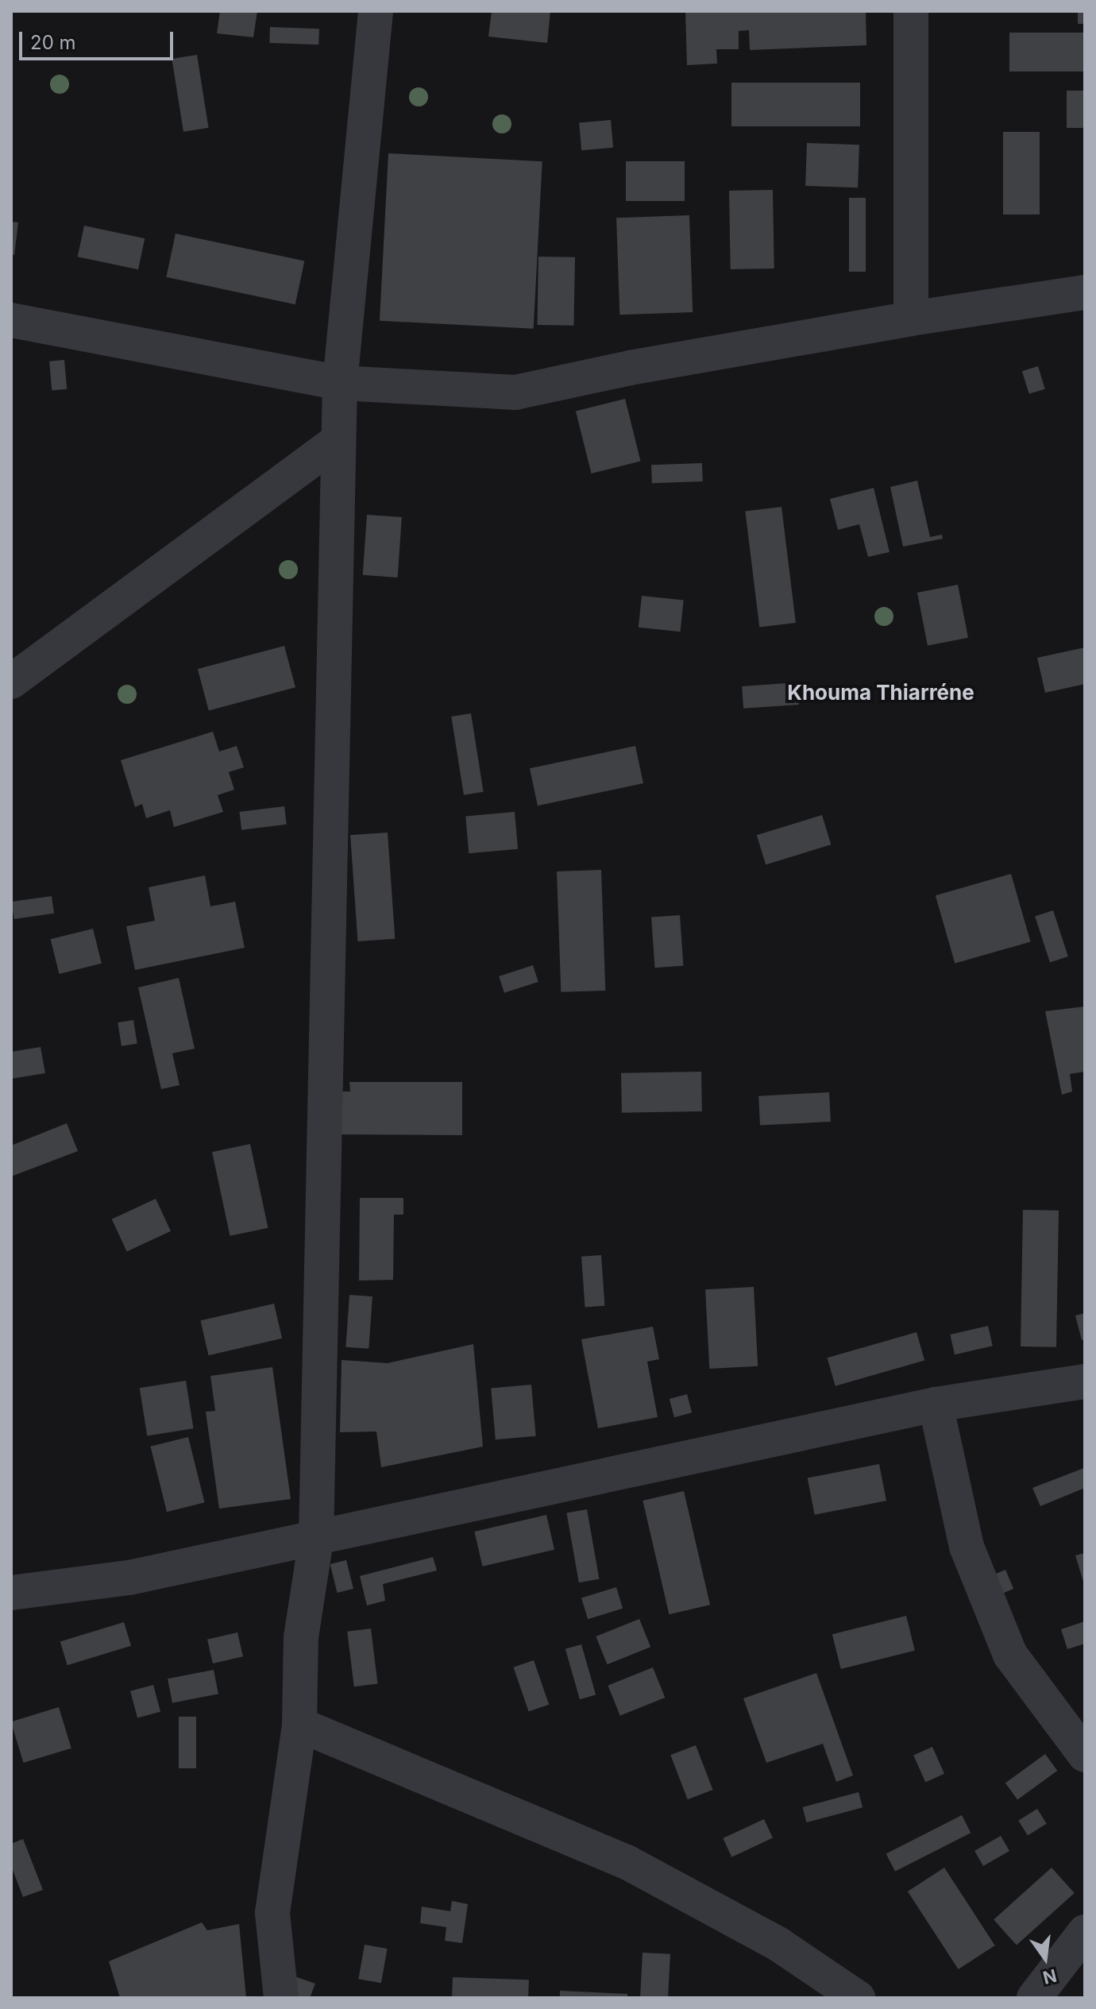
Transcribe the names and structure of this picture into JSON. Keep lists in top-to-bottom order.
{
  "districts": ["Khouma Thiarréne"],
  "scale_bar": "20 m",
  "north": "bottom"
}
